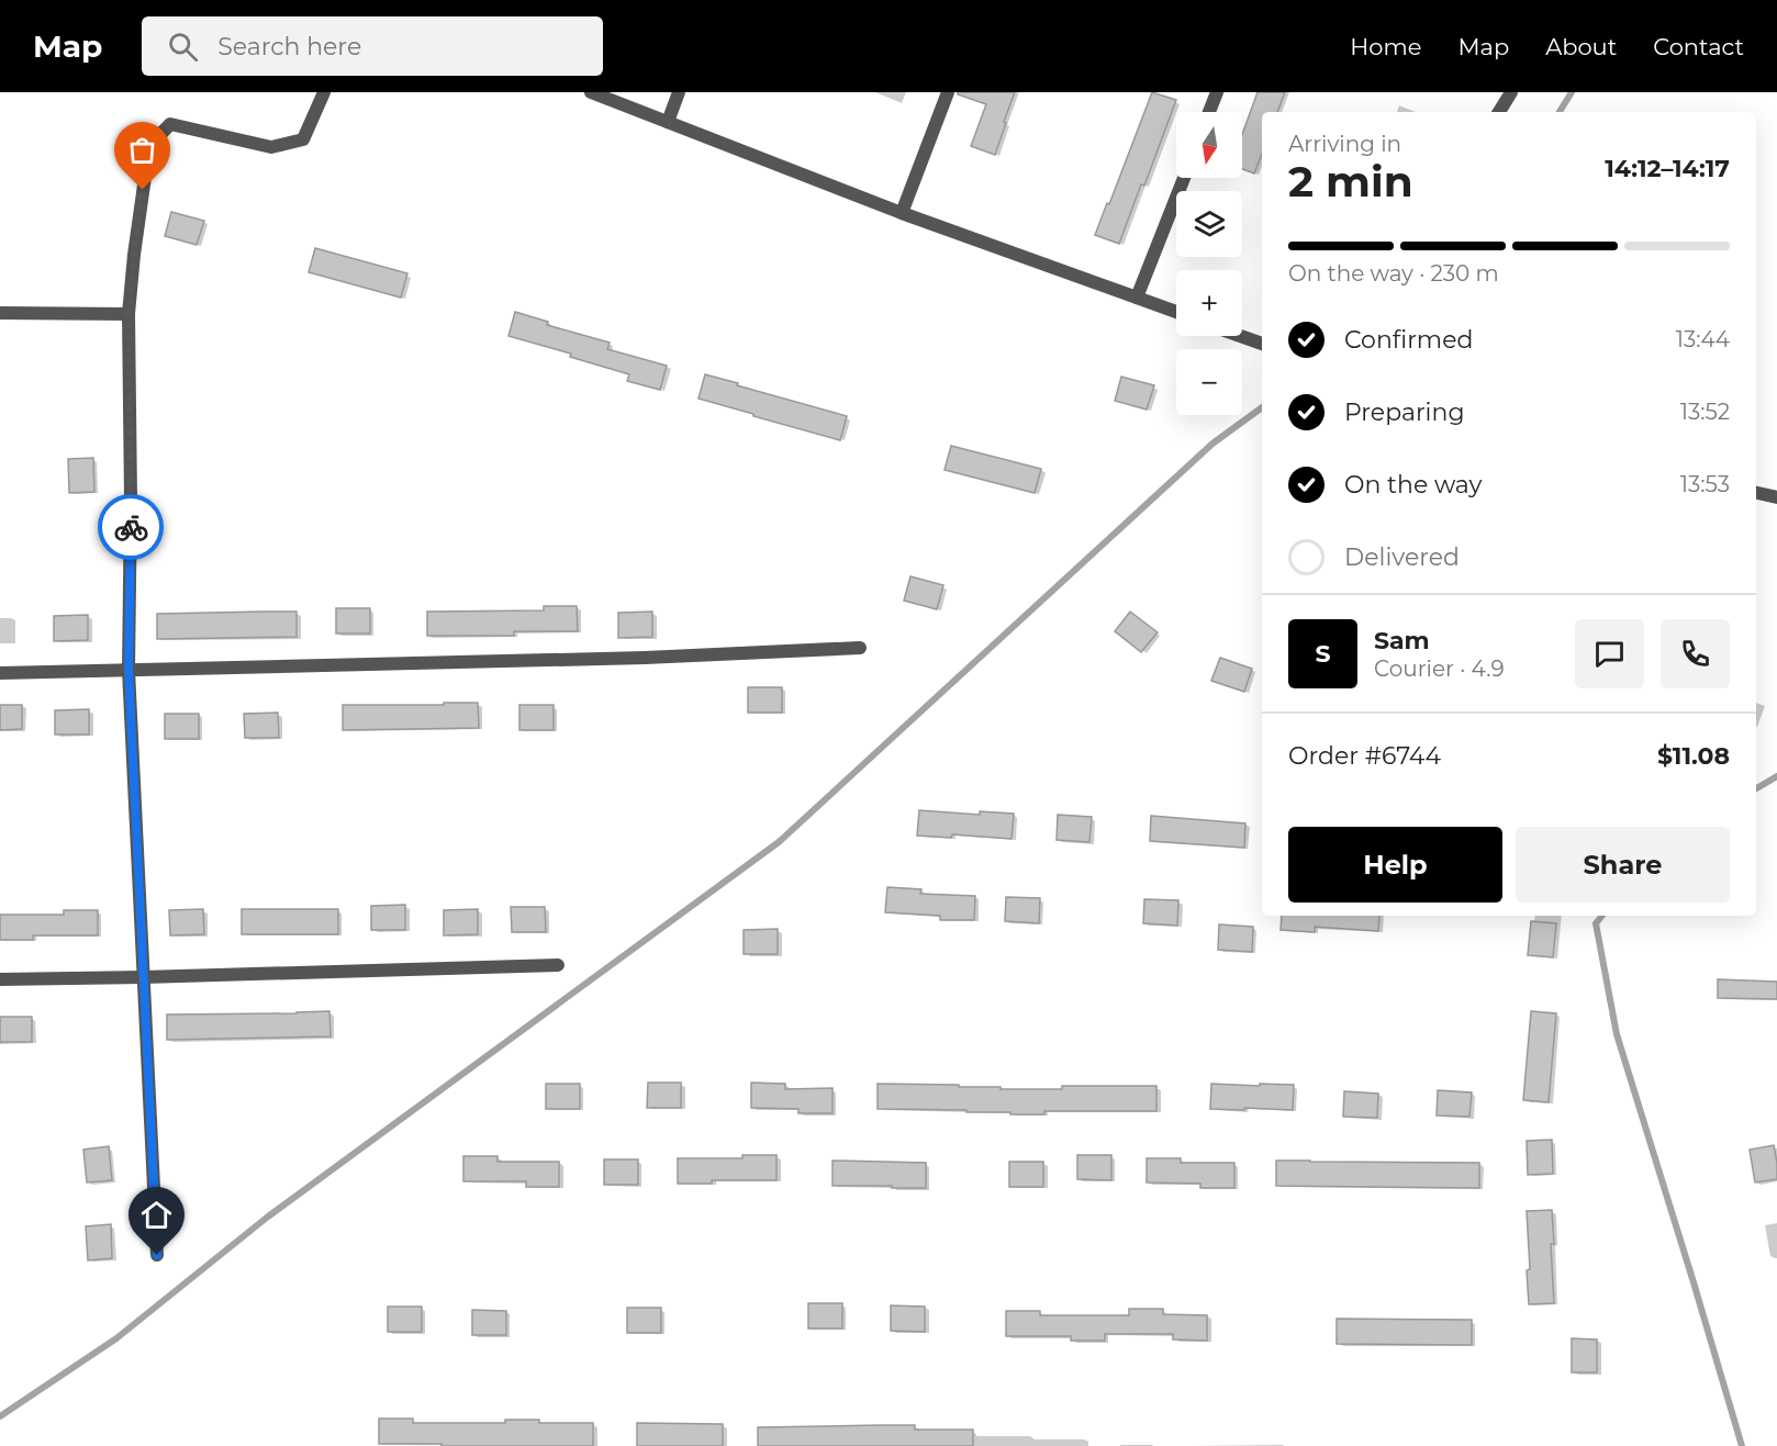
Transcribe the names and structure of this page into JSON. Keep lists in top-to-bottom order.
{
  "north": "bottom",
  "page": {
    "header": "Map",
    "search": "Search here",
    "nav": [
      "Home",
      "Map",
      "About",
      "Contact"
    ],
    "map_buttons": ["+", "−"],
    "heading": ["2 min", "Arriving in", "14:12–14:17"],
    "panel": [
      "Sam",
      "Courier · 4.9",
      "Order #6744",
      "$11.08"
    ],
    "bar": "On the way · 230 m",
    "list": [
      ["Confirmed", "13:44"],
      ["Preparing", "13:52"],
      ["On the way", "13:53"],
      "Delivered"
    ],
    "round": "S",
    "buttons": ["Help", "Share"]
  }
}
